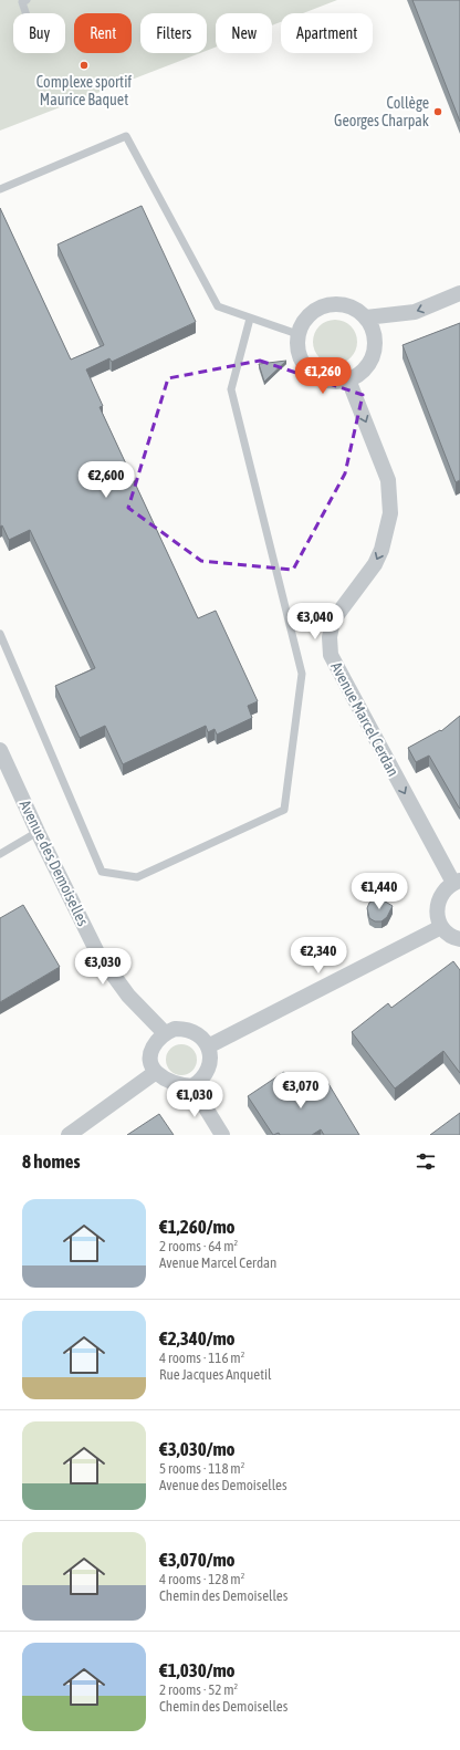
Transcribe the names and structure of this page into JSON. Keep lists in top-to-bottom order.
{
  "streets": {
    "street": ["Avenue Marcel Cerdan", "Avenue des Demoiselles"]
  },
  "one_way": ["Avenue Marcel Cerdan"],
  "places": ["Complexe sportif Maurice Baquet", "Collège Georges Charpak"],
  "page": {
    "chip": [
      "Buy",
      "Rent",
      "Filters",
      "New",
      "Apartment"
    ],
    "price": [
      "€1,260",
      "€2,600",
      "€3,040",
      "€1,440",
      "€2,340",
      "€3,030",
      "€3,070",
      "€1,030"
    ],
    "heading": "8 homes",
    "list": [
      {
        "name": "€1,260/mo",
        "note": "2 rooms · 64 m² · Avenue Marcel Cerdan"
      },
      {
        "name": "€2,340/mo",
        "note": "4 rooms · 116 m² · Rue Jacques Anquetil"
      },
      {
        "name": "€3,030/mo",
        "note": "5 rooms · 118 m² · Avenue des Demoiselles"
      },
      {
        "name": "€3,070/mo",
        "note": "4 rooms · 128 m² · Chemin des Demoiselles"
      },
      {
        "name": "€1,030/mo",
        "note": "2 rooms · 52 m² · Chemin des Demoiselles"
      }
    ]
  }
}
